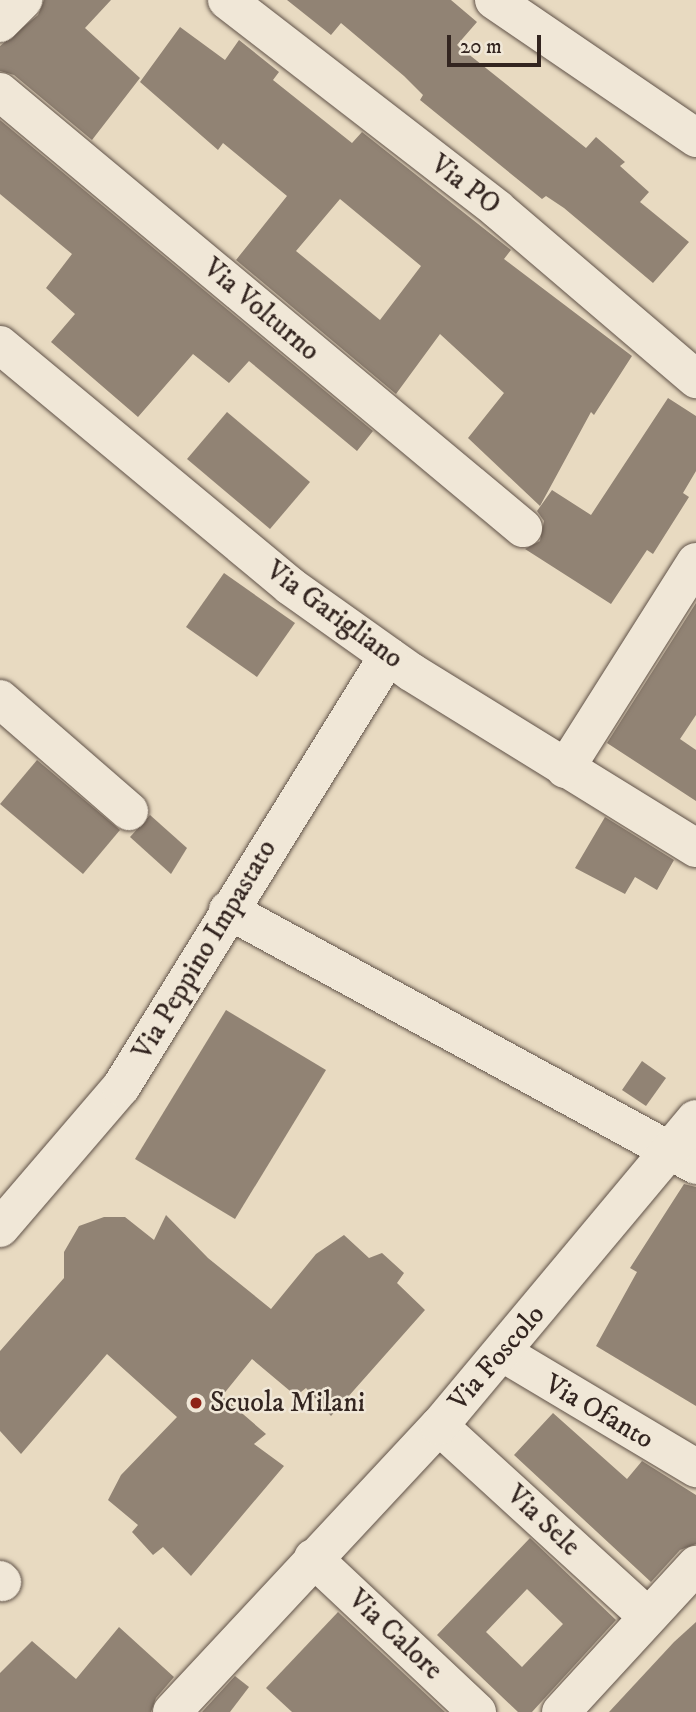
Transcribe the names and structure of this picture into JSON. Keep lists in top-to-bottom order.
{
  "streets": {
    "street": [
      "Via PO",
      "Via Volturno",
      "Via Garigliano",
      "Via Peppino Impastato",
      "Via Foscolo",
      "Via Ofanto",
      "Via Sele",
      "Via Calore"
    ]
  },
  "crossings": [
    ["Via Garigliano", "Via Peppino Impastato"],
    ["Via Foscolo", "Via Ofanto"],
    ["Via Foscolo", "Via Sele"],
    ["Via Foscolo", "Via Calore"]
  ],
  "places": ["Scuola Milani"],
  "scale_bar": "20 m"
}
